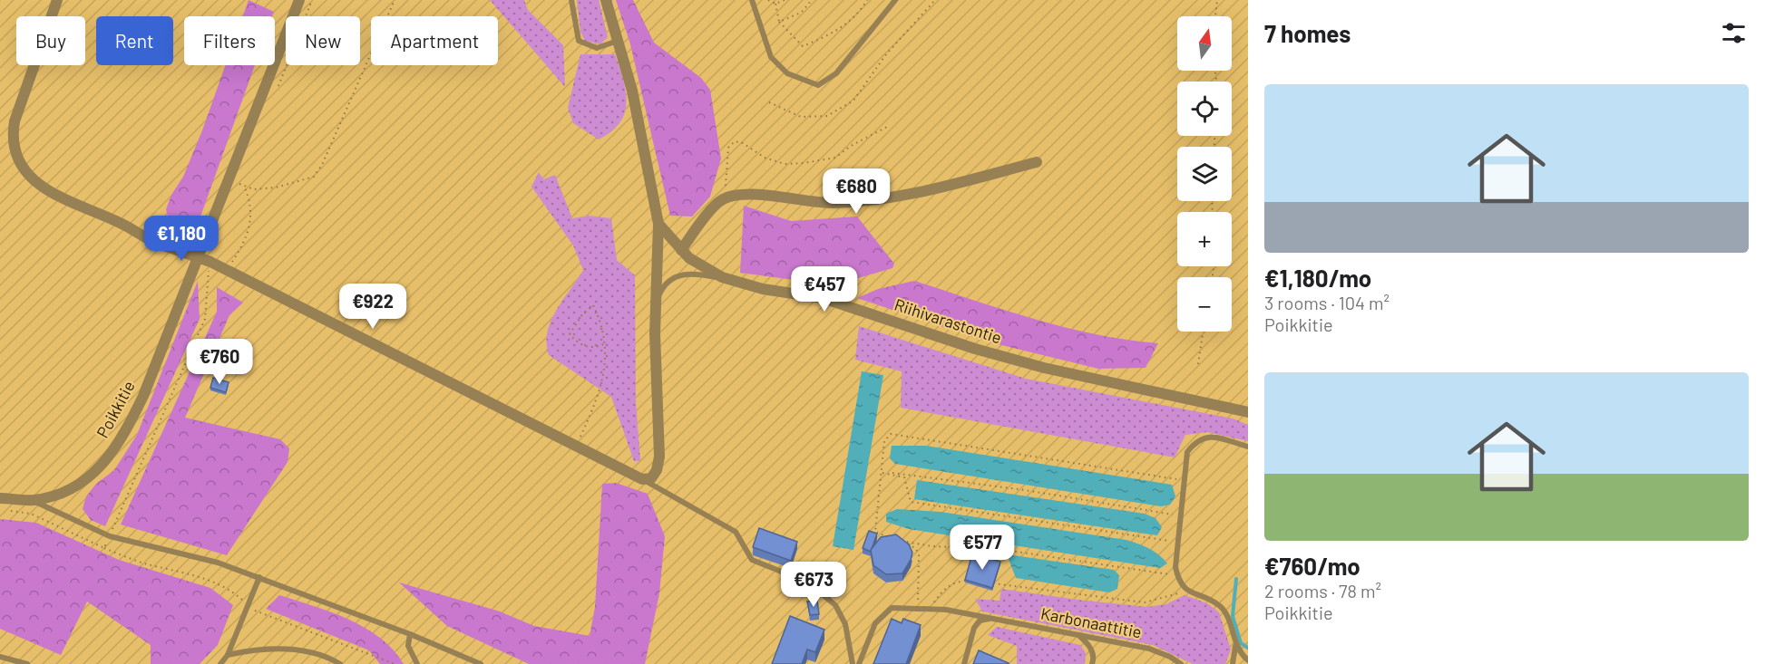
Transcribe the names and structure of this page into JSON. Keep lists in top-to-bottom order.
{
  "streets": {
    "street": ["Riihivarastontie", "Poikkitie"],
    "lane": ["Karbonaattitie"]
  },
  "north": "top",
  "page": {
    "heading": "7 homes",
    "map_buttons": ["+", "−"],
    "chip": [
      "Buy",
      "Rent",
      "Filters",
      "New",
      "Apartment"
    ],
    "list": [
      {
        "name": "€1,180/mo",
        "note": "3 rooms · 104 m² · Poikkitie"
      },
      {
        "name": "€760/mo",
        "note": "2 rooms · 78 m² · Poikkitie"
      }
    ],
    "price": [
      "€680",
      "€1,180",
      "€457",
      "€922",
      "€760",
      "€577",
      "€673"
    ]
  }
}
